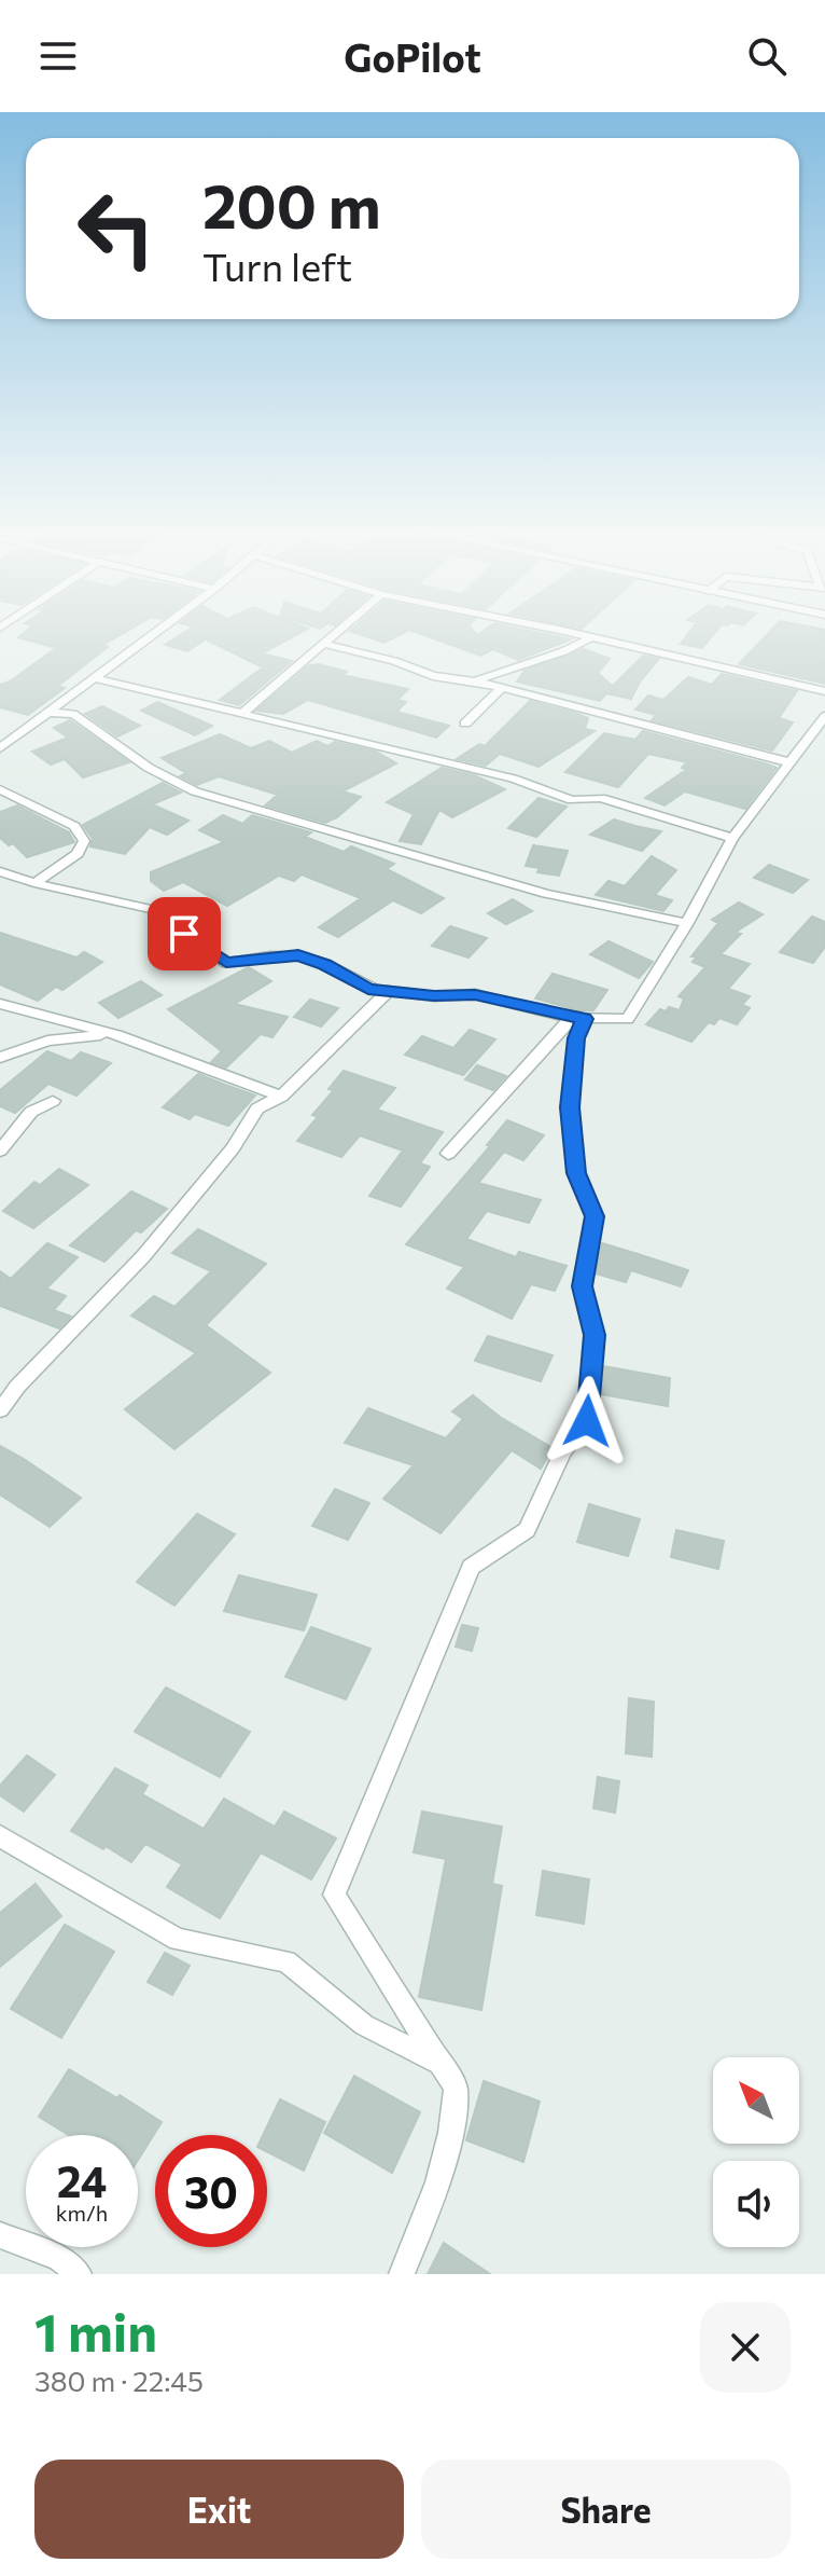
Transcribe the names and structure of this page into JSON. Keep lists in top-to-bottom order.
{
  "north": "top left",
  "page": {
    "header": "GoPilot",
    "turn": ["200 m", "Turn left"],
    "speed": "24 km/h",
    "limit": "30",
    "heading": ["1 min", "380 m · 22:45"],
    "buttons": ["Exit", "Share"]
  }
}
